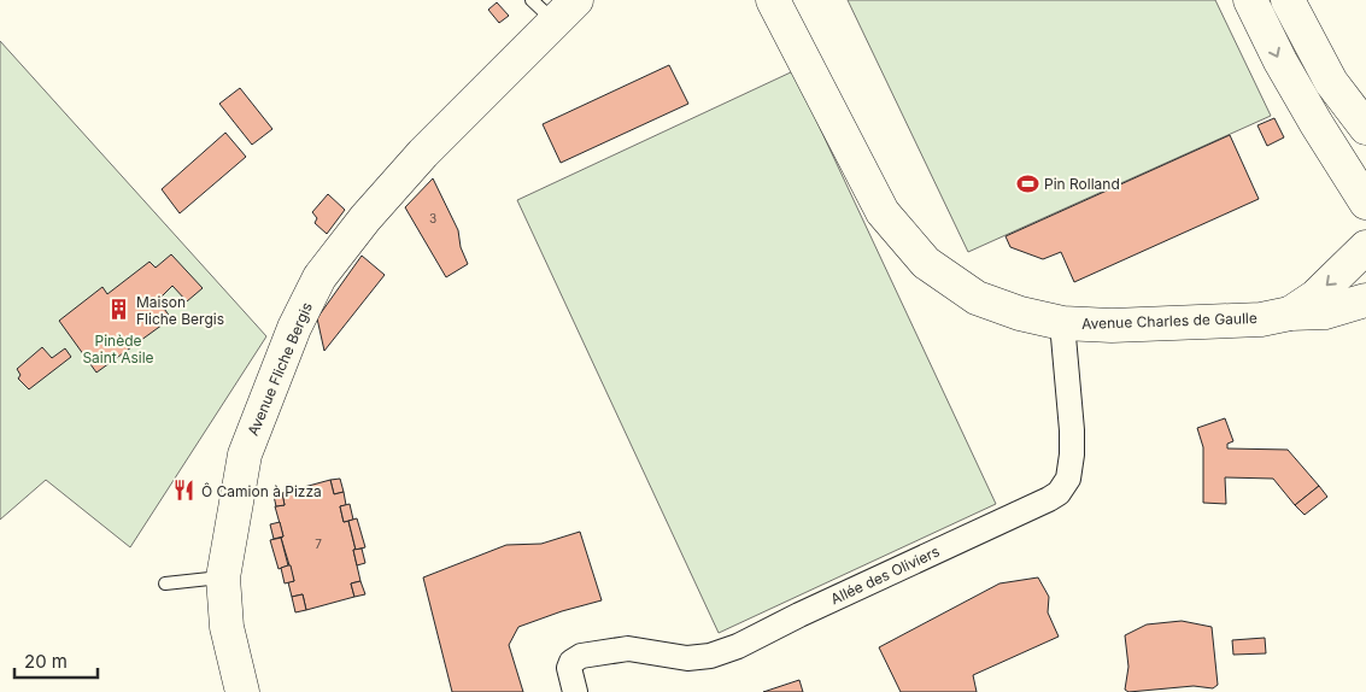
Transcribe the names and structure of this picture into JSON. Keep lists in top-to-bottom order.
{
  "streets": {
    "street": ["Avenue Charles de Gaulle", "Avenue Fliche Bergis", "Allée des Oliviers"]
  },
  "crossings": [
    ["Avenue Charles de Gaulle", "Allée des Oliviers"]
  ],
  "parks": ["Pinède Saint Asile"],
  "places": {
    "sports": ["Pin Rolland"],
    "building": ["Maison Fliche Bergis"],
    "restaurant": ["Ô Camion à Pizza"]
  },
  "house_numbers": ["3", "7"],
  "scale_bar": "20 m"
}
